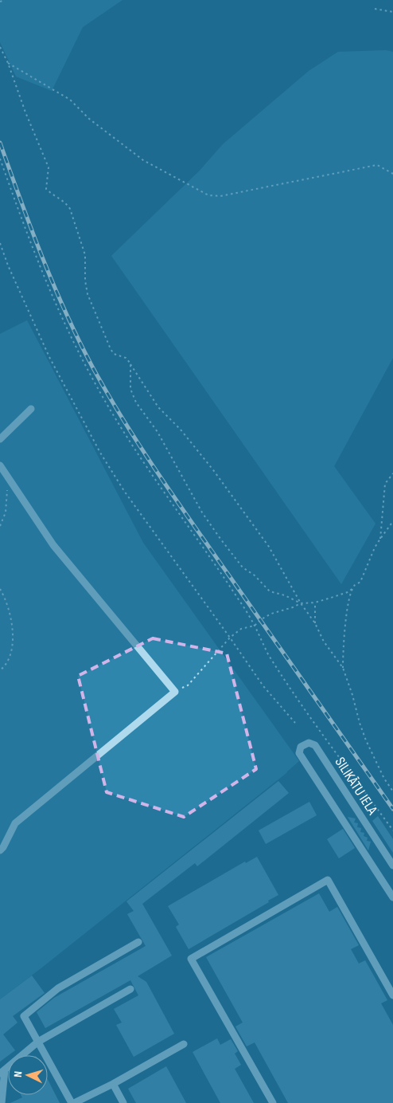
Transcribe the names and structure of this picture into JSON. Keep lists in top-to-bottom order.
{
  "streets": {
    "lane": ["SILIKĀTU IELA"]
  },
  "north": "left"
}
